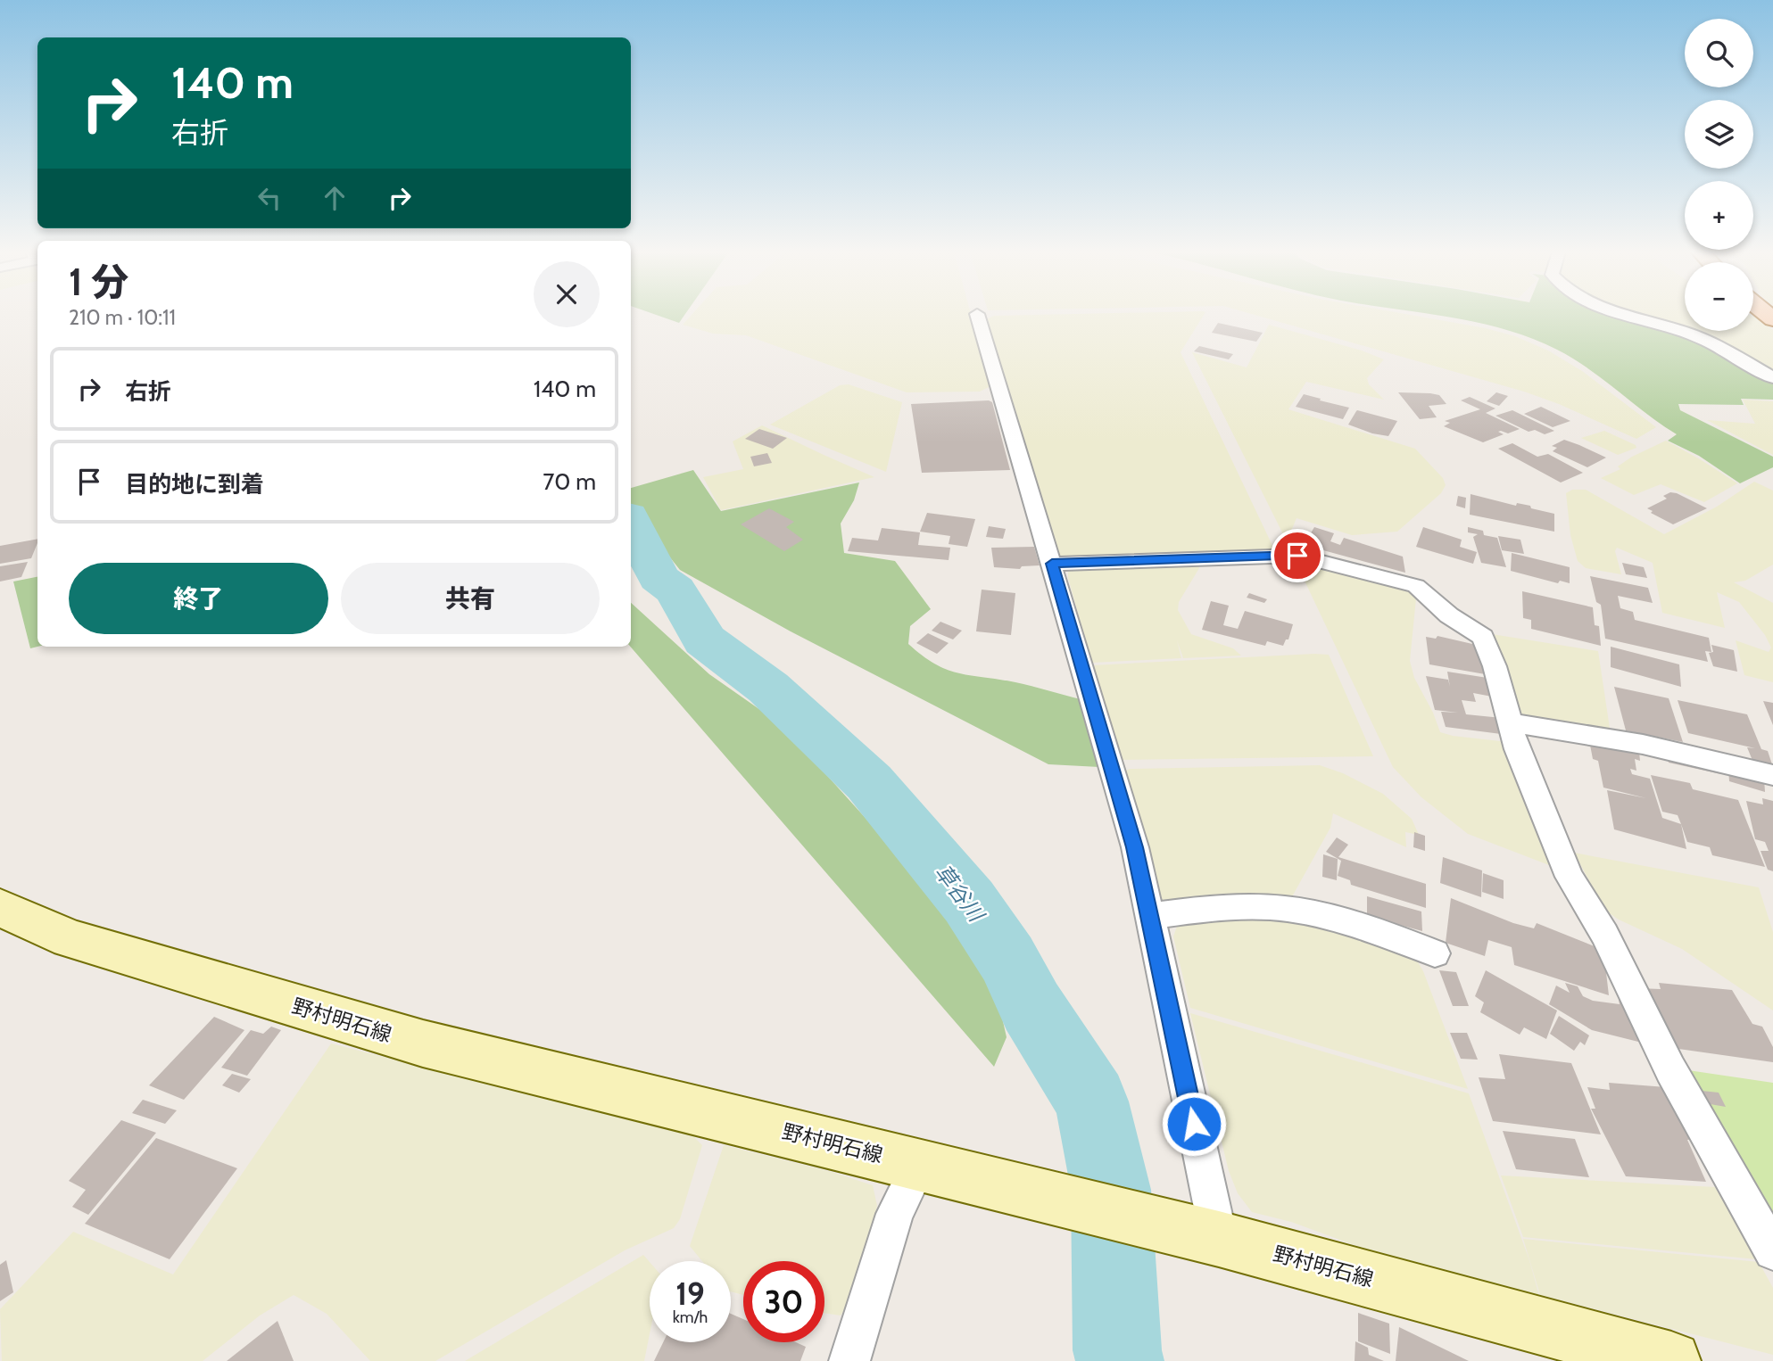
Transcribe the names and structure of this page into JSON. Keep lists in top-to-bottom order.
{
  "streets": {
    "main road": ["野村明石線"]
  },
  "water": ["草谷川"],
  "page": {
    "map_buttons": ["+", "−"],
    "turn": ["140 m", "右折"],
    "heading": ["1 分", "210 m · 10:11"],
    "list": [
      {
        "name": "右折",
        "value": "140 m"
      },
      {
        "name": "目的地に到着",
        "value": "70 m"
      }
    ],
    "buttons": ["終了", "共有"],
    "speed": "19 km/h",
    "limit": "30"
  }
}
